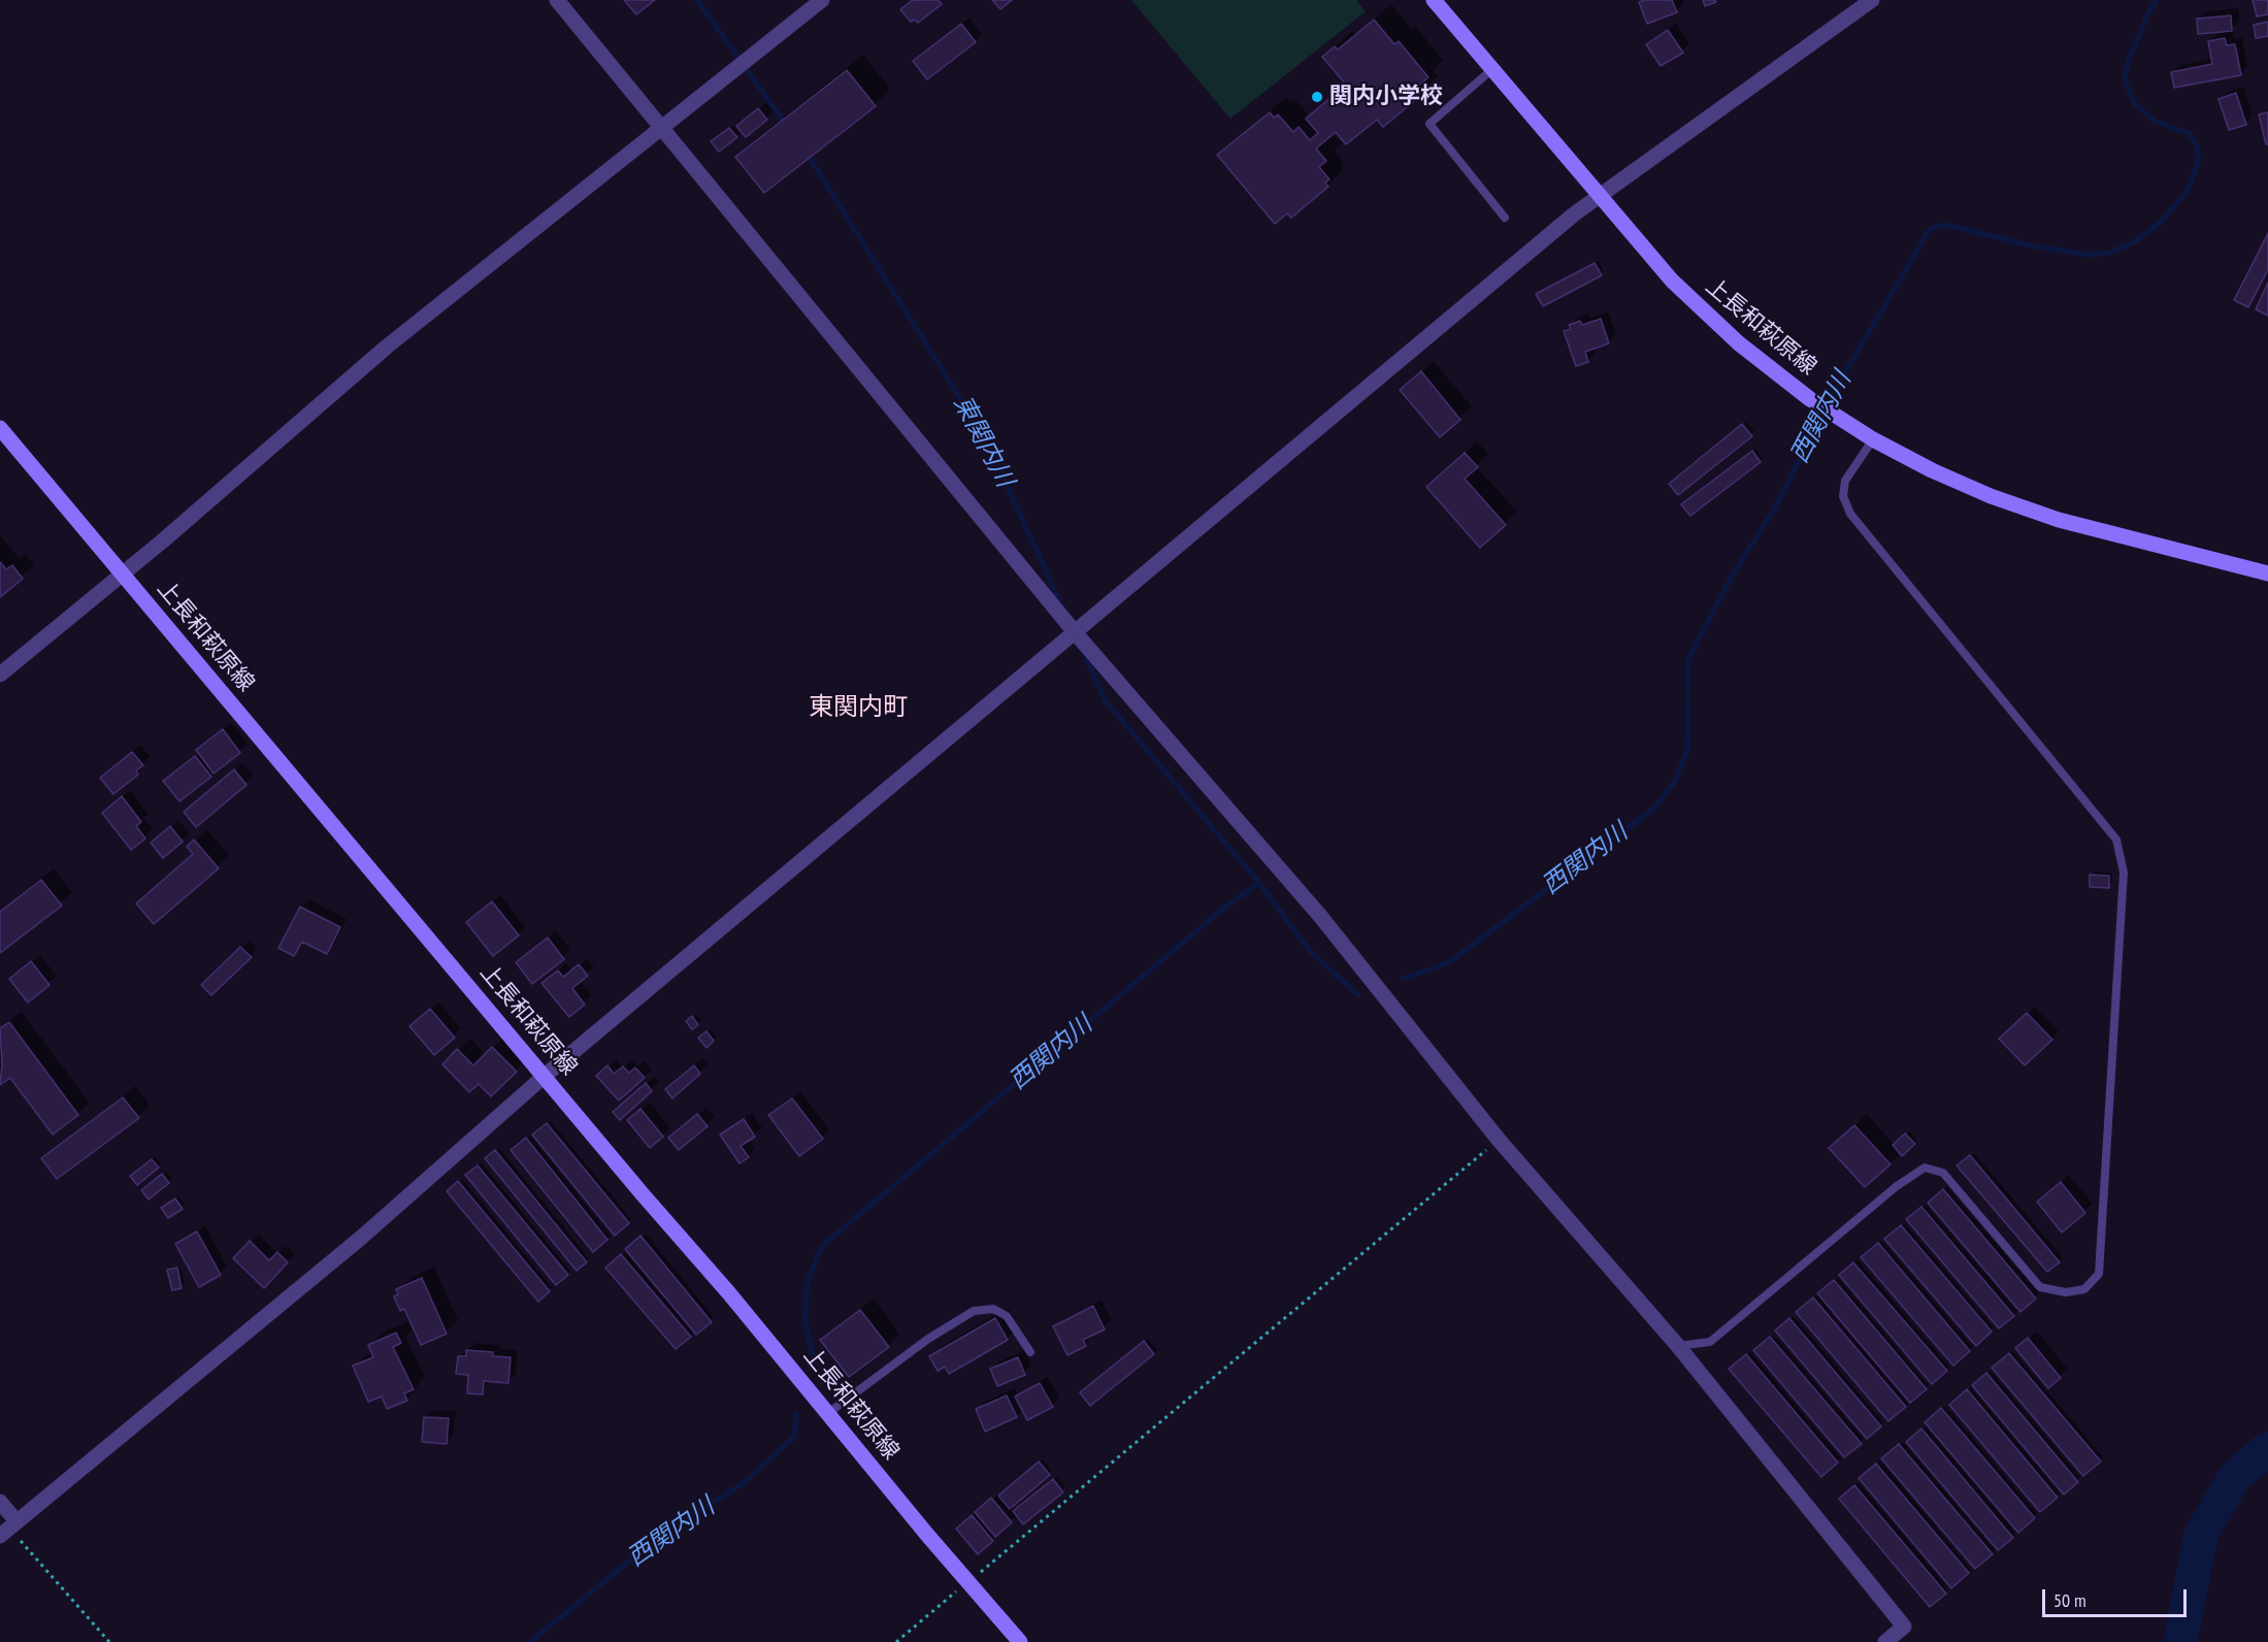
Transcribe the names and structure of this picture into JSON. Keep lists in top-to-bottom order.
{
  "streets": {
    "main road": ["上長和萩原線"]
  },
  "districts": ["東関内町"],
  "water": ["西関内川", "東関内川"],
  "places": ["関内小学校"],
  "scale_bar": "50 m"
}
